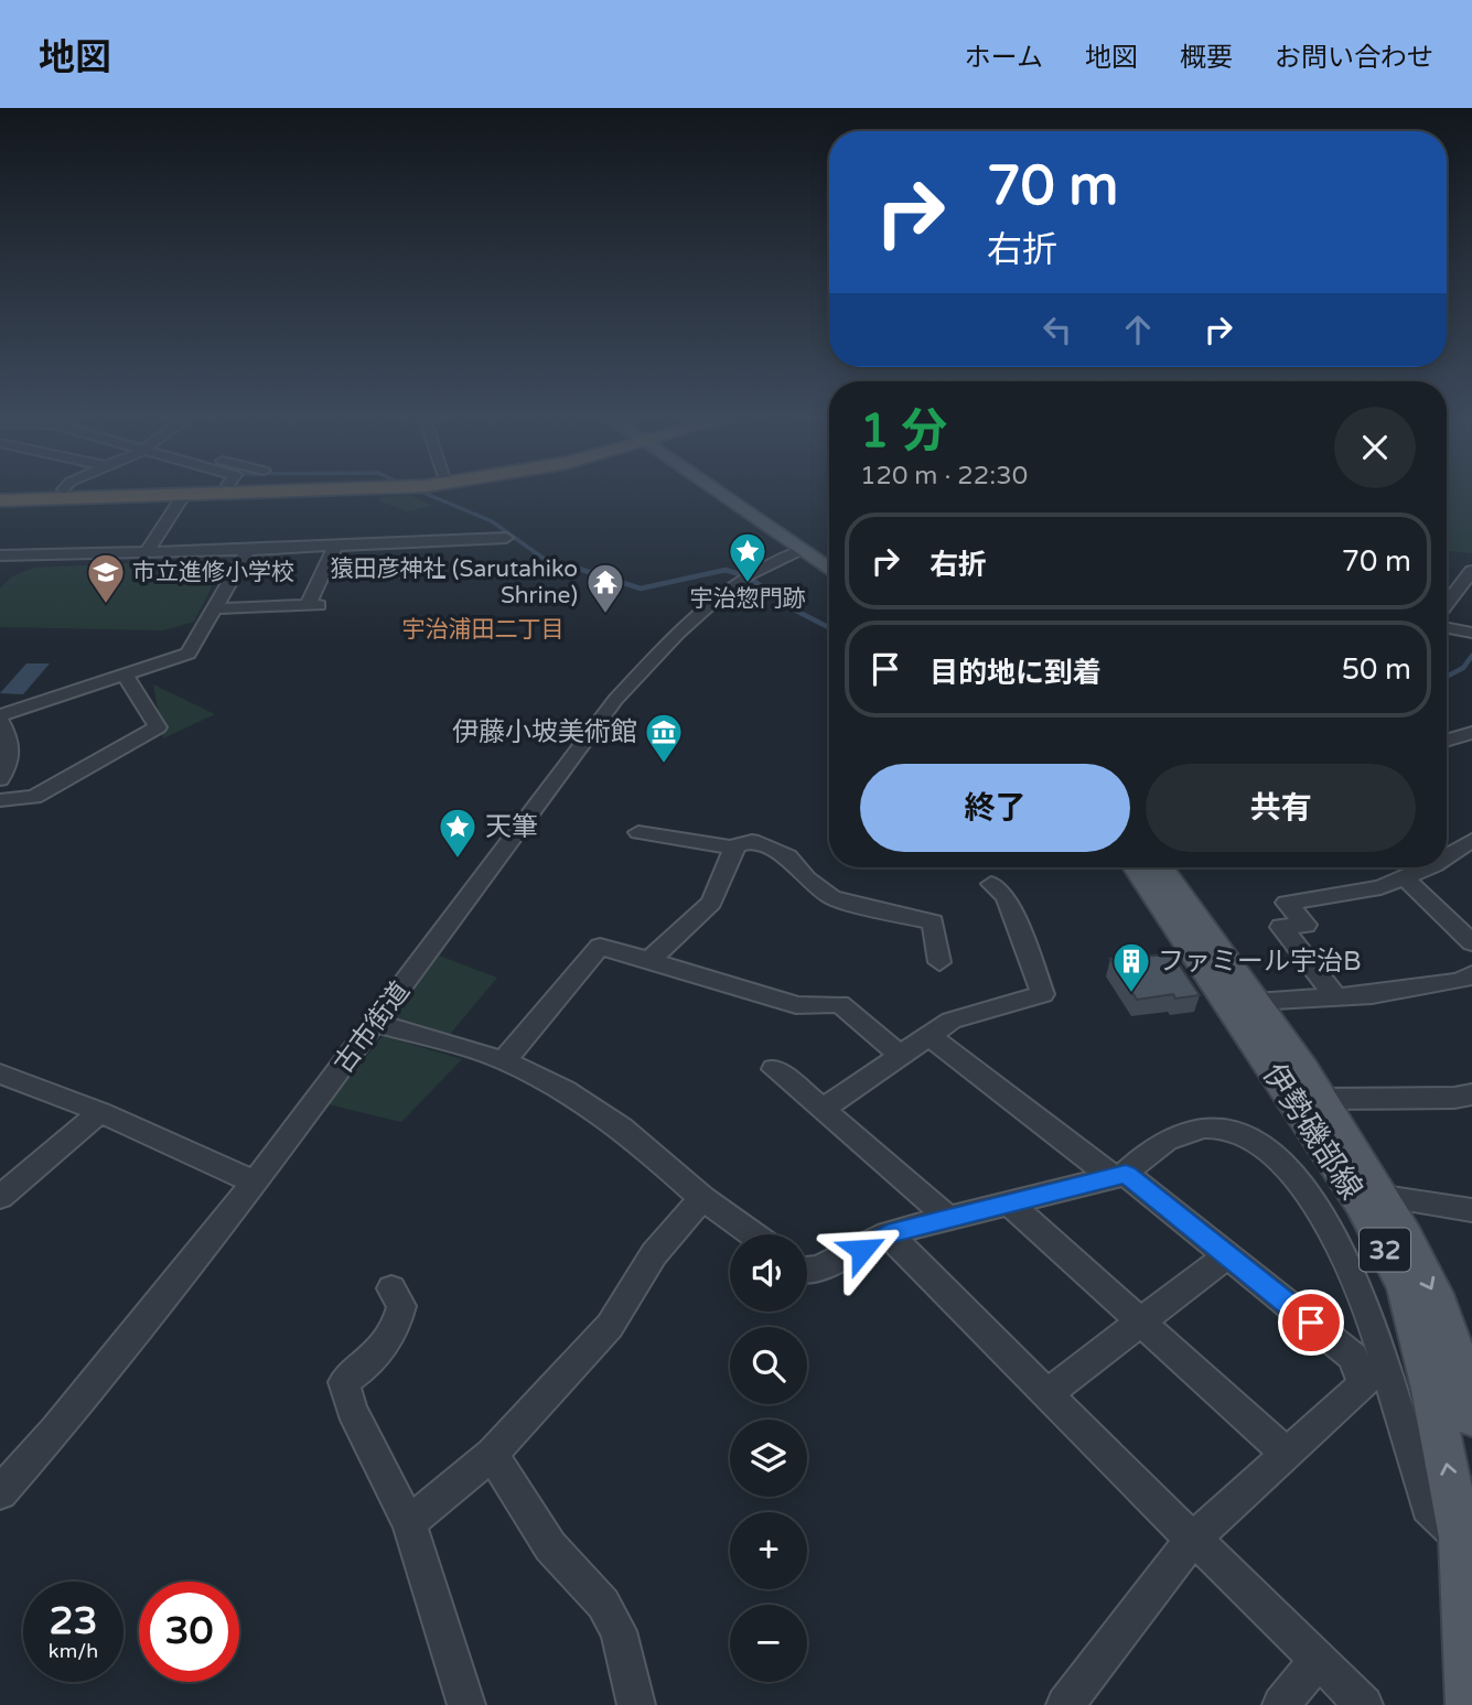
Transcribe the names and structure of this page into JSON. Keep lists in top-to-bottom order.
{
  "streets": {
    "main road": ["伊勢磯部線", "32"],
    "street": ["古市街道"]
  },
  "districts": ["宇治浦田二丁目"],
  "places": {
    "place": ["宇治惣門跡", "天筆"],
    "school or university": ["市立進修小学校"],
    "temple": ["猿田彦神社 (Sarutahiko Shrine)"],
    "museum": ["伊藤小坡美術館"],
    "building": ["ファミール宇治B"]
  },
  "page": {
    "header": "地図",
    "nav": [
      "ホーム",
      "地図",
      "概要",
      "お問い合わせ"
    ],
    "turn": ["70 m", "右折"],
    "heading": ["1 分", "120 m · 22:30"],
    "list": [
      {
        "name": "右折",
        "value": "70 m"
      },
      {
        "name": "目的地に到着",
        "value": "50 m"
      }
    ],
    "buttons": ["終了", "共有"],
    "map_buttons": ["+", "−"],
    "speed": "23 km/h",
    "limit": "30"
  }
}
